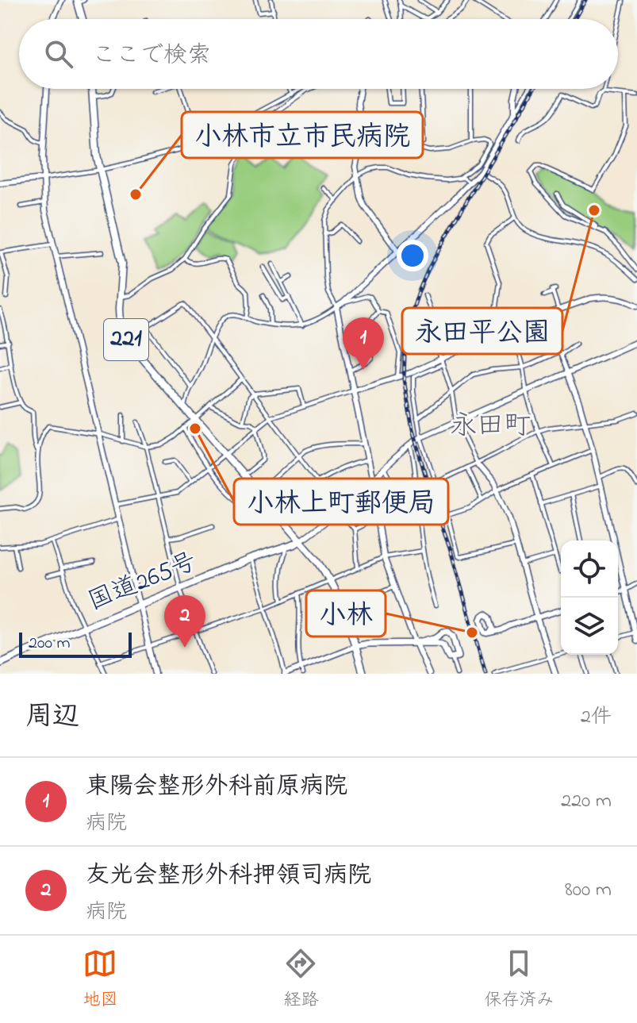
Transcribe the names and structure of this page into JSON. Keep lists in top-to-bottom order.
{
  "streets": {
    "highway": ["221", "国道265号"]
  },
  "crossings": [
    ["221", "国道265号"]
  ],
  "districts": ["永田町"],
  "places": [
    "小林市立市民病院",
    "永田平公園",
    "小林上町郵便局",
    "小林"
  ],
  "scale_bar": "200 m",
  "page": {
    "search": "ここで検索",
    "pins": ["1", "2"],
    "scale": "200 m",
    "heading": ["周辺", "2件"],
    "list": [
      {
        "mark": "1",
        "name": "東陽会整形外科前原病院",
        "note": "病院",
        "value": "220 m"
      },
      {
        "mark": "2",
        "name": "友光会整形外科押領司病院",
        "note": "病院",
        "value": "800 m"
      }
    ],
    "nav": ["地図", "経路", "保存済み"]
  }
}
